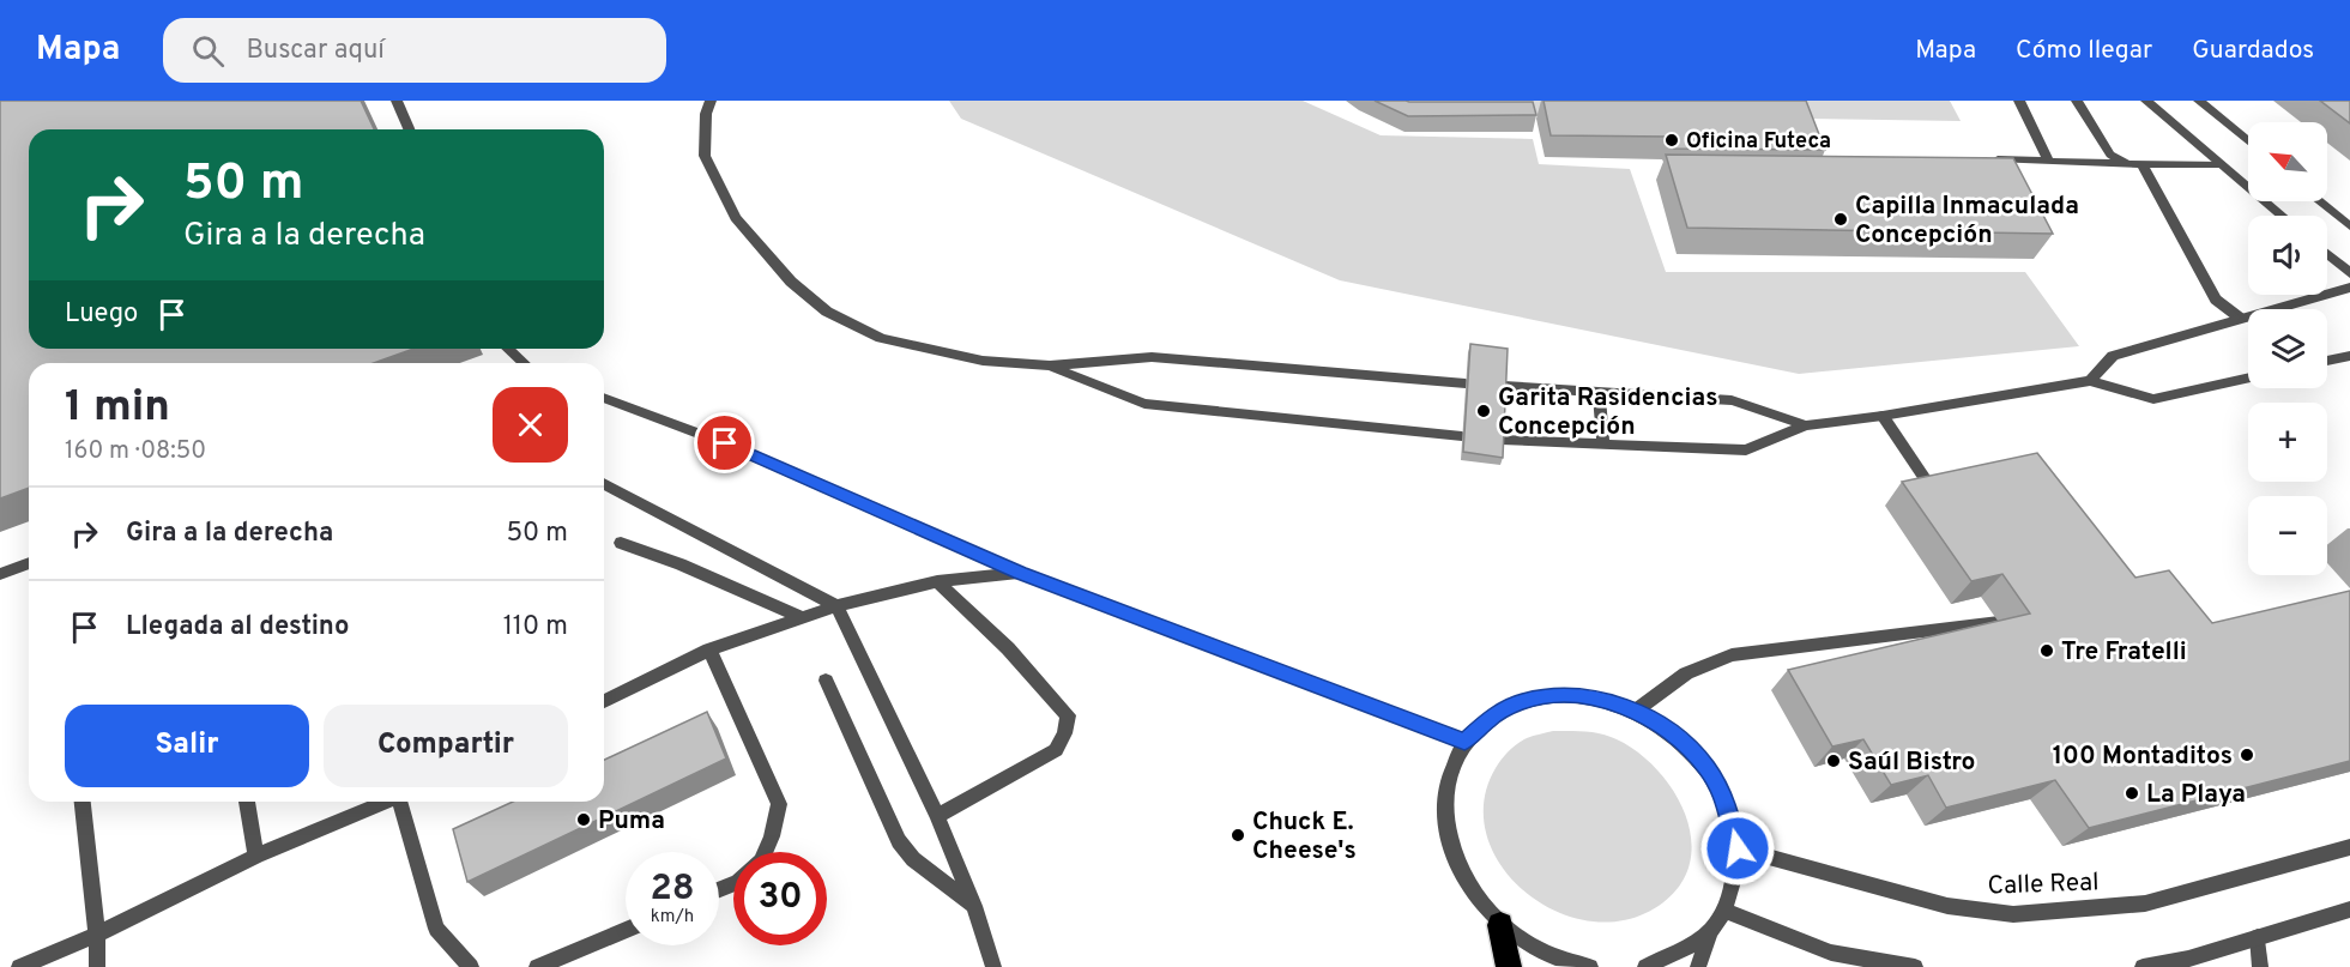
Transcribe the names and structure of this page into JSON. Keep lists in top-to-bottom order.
{
  "streets": {
    "street": ["Calle Real"]
  },
  "places": [
    "Oficina Futeca",
    "Capilla Inmaculada Concepción",
    "Garita Rasidencias Concepción",
    "Tre Fratelli",
    "100 Montaditos",
    "Saúl Bistro",
    "La Playa",
    "Puma",
    "Chuck E. Cheese's"
  ],
  "north": "top left",
  "page": {
    "header": "Mapa",
    "search": "Buscar aquí",
    "nav": ["Mapa", "Cómo llegar", "Guardados"],
    "map_buttons": ["+", "−"],
    "turn": ["50 m", "Gira a la derecha"],
    "then": "Luego",
    "heading": ["1 min", "160 m · 08:50"],
    "list": [
      {
        "name": "Gira a la derecha",
        "value": "50 m"
      },
      {
        "name": "Llegada al destino",
        "value": "110 m"
      }
    ],
    "buttons": ["Salir", "Compartir"],
    "speed": "28 km/h",
    "limit": "30"
  }
}
